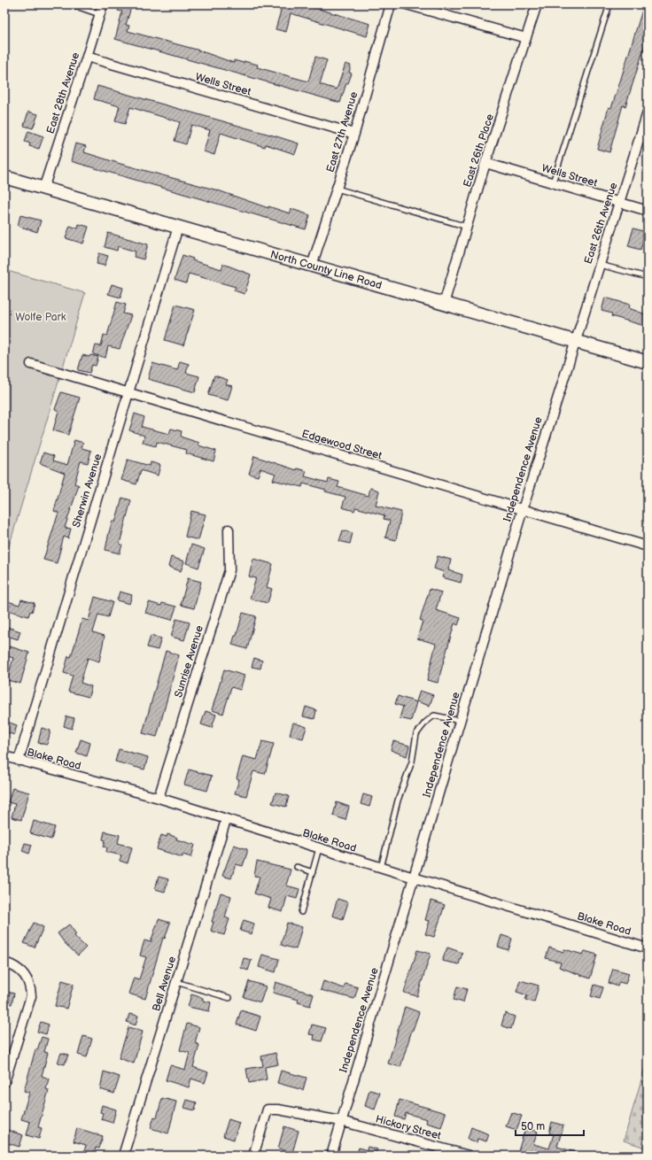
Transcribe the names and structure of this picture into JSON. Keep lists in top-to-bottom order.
{
  "streets": {
    "main road": ["North County Line Road"],
    "street": [
      "Wells Street",
      "East 28th Avenue",
      "East 27th Avenue",
      "East 26th Place",
      "East 26th Avenue",
      "Edgewood Street",
      "Independence Avenue",
      "Sherwin Avenue",
      "Sunrise Avenue",
      "Blake Road",
      "Bell Avenue",
      "Hickory Street"
    ]
  },
  "crossings": [
    ["Wells Street", "East 28th Avenue"],
    ["Wells Street", "East 27th Avenue"],
    ["Wells Street", "East 26th Place"],
    ["Wells Street", "East 26th Avenue"],
    ["East 28th Avenue", "North County Line Road"],
    ["East 27th Avenue", "North County Line Road"],
    ["East 26th Place", "North County Line Road"],
    ["East 26th Avenue", "North County Line Road"],
    ["East 26th Avenue", "Independence Avenue"],
    ["North County Line Road", "Independence Avenue"],
    ["North County Line Road", "Sherwin Avenue"],
    ["Edgewood Street", "Independence Avenue"],
    ["Edgewood Street", "Sherwin Avenue"],
    ["Independence Avenue", "Blake Road"],
    ["Independence Avenue", "Hickory Street"],
    ["Sherwin Avenue", "Blake Road"],
    ["Sunrise Avenue", "Blake Road"],
    ["Blake Road", "Bell Avenue"]
  ],
  "parks": ["Wolfe Park"],
  "scale_bar": "50 m"
}
